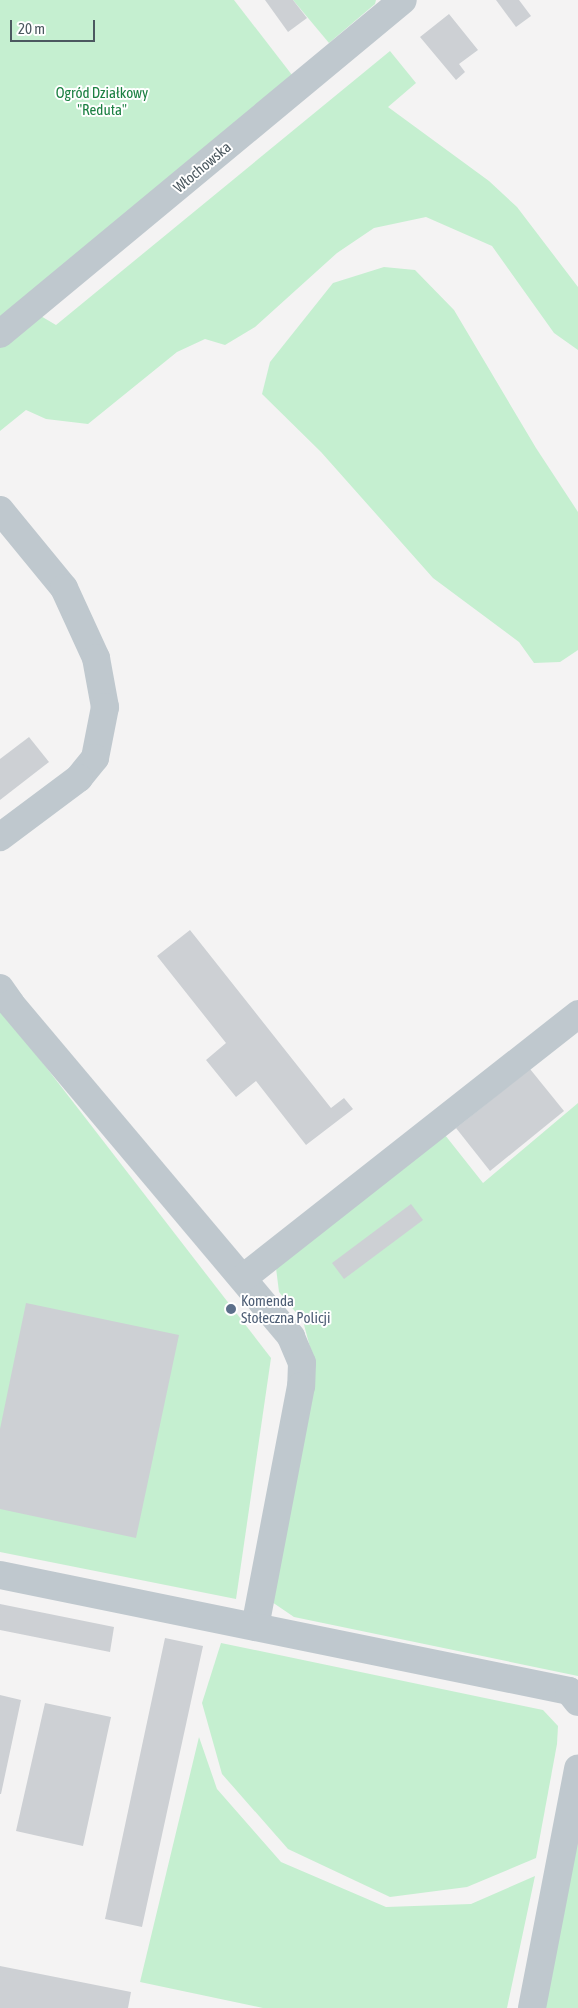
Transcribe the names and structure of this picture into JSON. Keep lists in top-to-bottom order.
{
  "streets": {
    "street": ["Włochowska"]
  },
  "parks": ["Ogród Działkowy \"Reduta\""],
  "places": ["Komenda Stołeczna Policji"],
  "scale_bar": "20 m"
}
